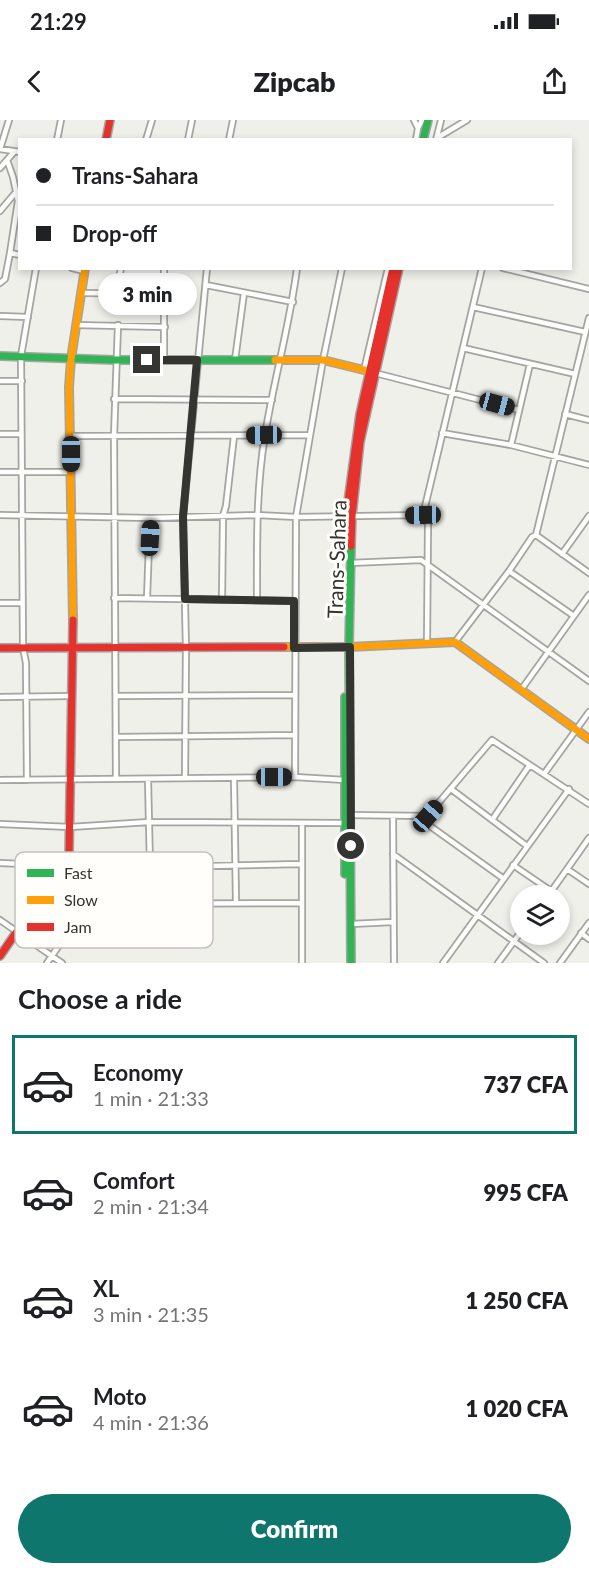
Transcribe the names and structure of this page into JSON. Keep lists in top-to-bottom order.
{
  "streets": {
    "street": ["Trans-Sahara"]
  },
  "legend": ["Fast", "Slow", "Jam"],
  "page": {
    "status": "21:29",
    "header": "Zipcab",
    "banner": ["Trans-Sahara", "Drop-off"],
    "bubble": "3 min",
    "heading": "Choose a ride",
    "list": [
      {
        "name": "Economy",
        "note": "1 min · 21:33",
        "value": "737 CFA"
      },
      {
        "name": "Comfort",
        "note": "2 min · 21:34",
        "value": "995 CFA"
      },
      {
        "name": "XL",
        "note": "3 min · 21:35",
        "value": "1 250 CFA"
      },
      {
        "name": "Moto",
        "note": "4 min · 21:36",
        "value": "1 020 CFA"
      }
    ],
    "buttons": "Confirm"
  }
}
